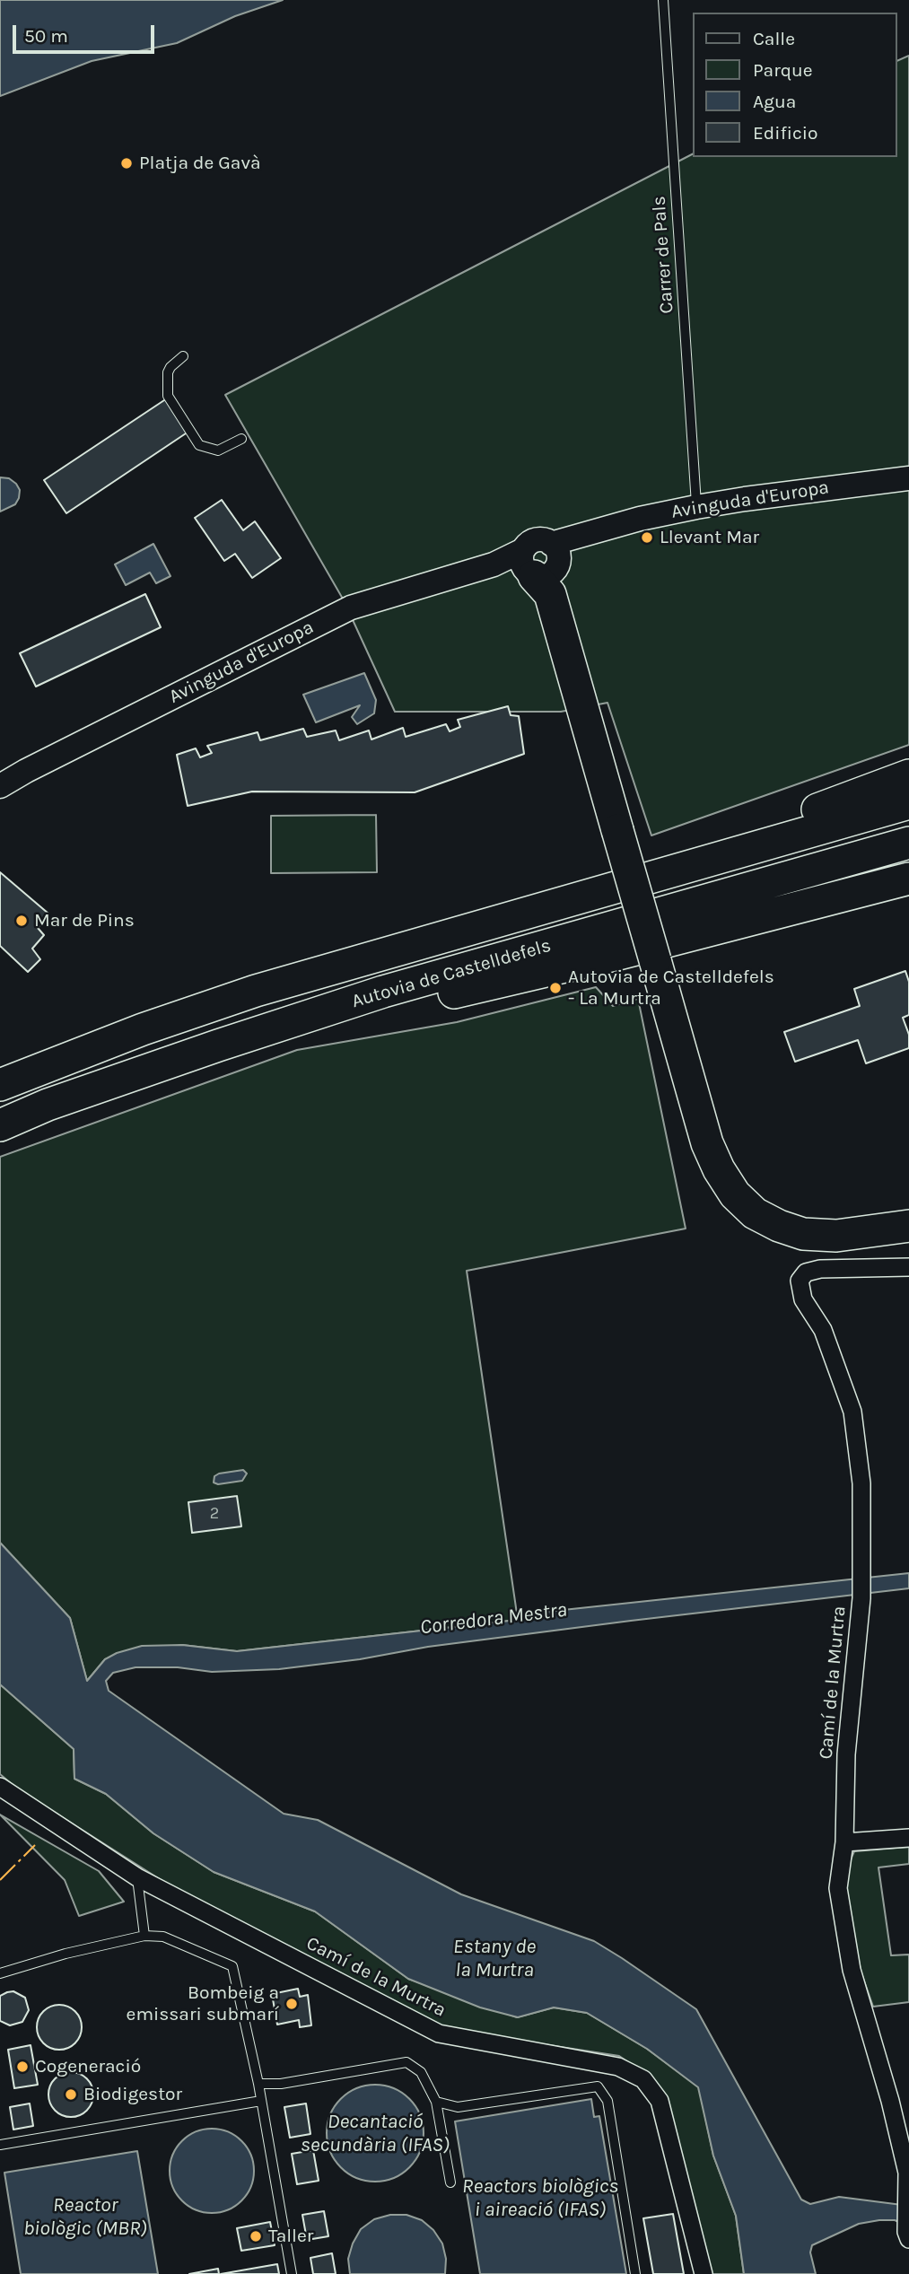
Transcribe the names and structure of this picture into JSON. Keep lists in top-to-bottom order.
{
  "streets": {
    "highway": ["Autovia de Castelldefels"],
    "street": ["Avinguda d'Europa", "Camí de la Murtra"],
    "lane": ["Carrer de Pals"]
  },
  "crossings": [
    ["Carrer de Pals", "Avinguda d'Europa"]
  ],
  "water": [
    "Corredora Mestra",
    "Estany de la Murtra",
    "Decantació secundària (IFAS)",
    "Reactors biològics i aireació (IFAS)",
    "Reactor biològic (MBR)"
  ],
  "places": [
    "Platja de Gavà",
    "Llevant Mar",
    "Mar de Pins",
    "Autovia de Castelldefels - La Murtra",
    "Bombeig a emissari submarí",
    "Cogeneració",
    "Biodigestor",
    "Taller"
  ],
  "house_numbers": ["2"],
  "legend": [
    "Calle",
    "Parque",
    "Agua",
    "Edificio"
  ],
  "scale_bar": "50 m"
}
